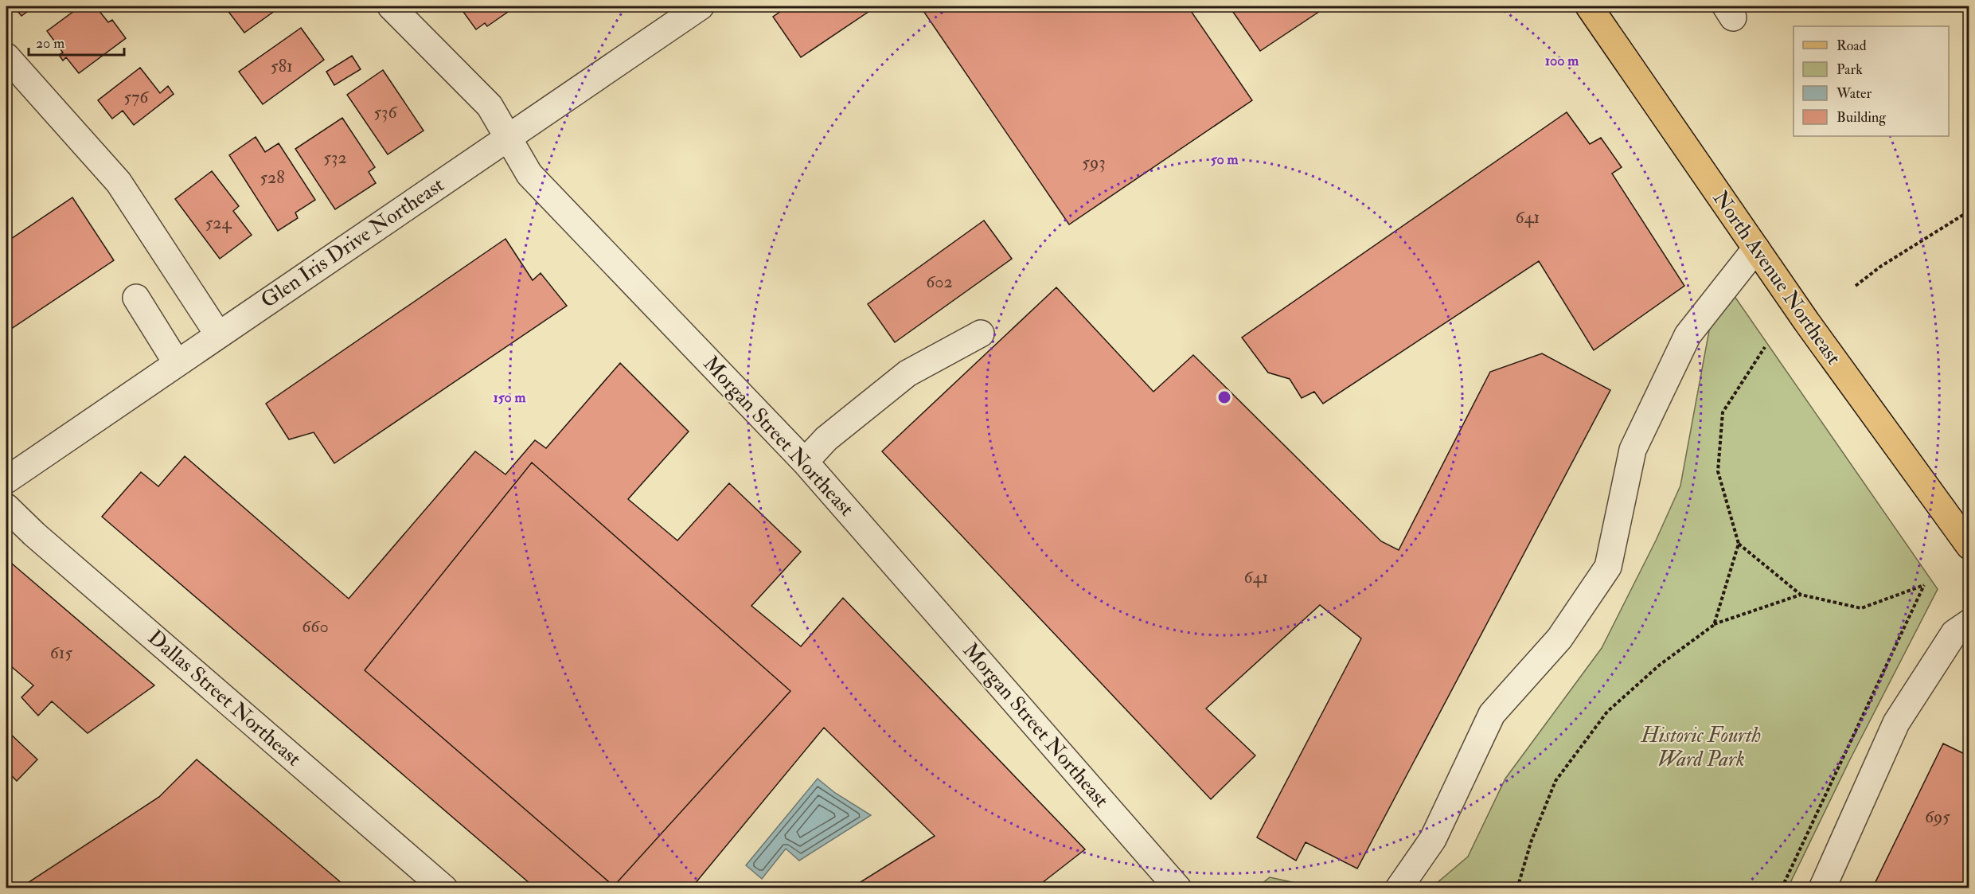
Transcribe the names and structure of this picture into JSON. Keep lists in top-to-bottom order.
{
  "streets": {
    "main road": ["North Avenue Northeast"],
    "street": ["Glen Iris Drive Northeast", "Morgan Street Northeast", "Dallas Street Northeast"]
  },
  "crossings": [
    ["Glen Iris Drive Northeast", "Morgan Street Northeast"]
  ],
  "parks": ["Historic Fourth Ward Park"],
  "house_numbers": [
    "581",
    "576",
    "536",
    "532",
    "593",
    "528",
    "641",
    "524",
    "602",
    "641",
    "660",
    "615",
    "695"
  ],
  "legend": [
    "Road",
    "Park",
    "Water",
    "Building"
  ],
  "scale_bar": "20 m",
  "rings": ["100 m", "50 m", "150 m"]
}
